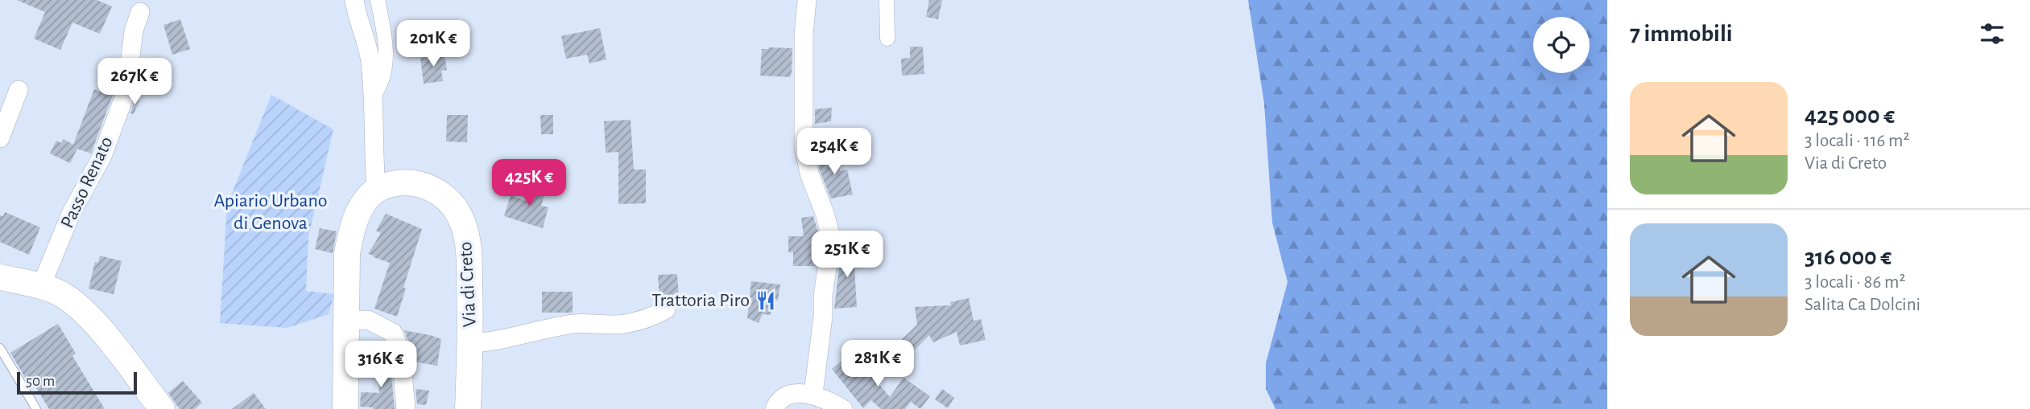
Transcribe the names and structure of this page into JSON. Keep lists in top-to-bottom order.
{
  "streets": {
    "main road": ["Via di Creto"],
    "street": ["Passo Renato"]
  },
  "parks": ["Apiario Urbano di Genova"],
  "places": {
    "restaurant": ["Trattoria Piro"]
  },
  "scale_bar": "50 m",
  "page": {
    "heading": "7 immobili",
    "price": [
      "201K €",
      "267K €",
      "254K €",
      "425K €",
      "251K €",
      "281K €",
      "316K €"
    ],
    "list": [
      {
        "name": "425 000 €",
        "note": "3 locali · 116 m² · Via di Creto"
      },
      {
        "name": "316 000 €",
        "note": "3 locali · 86 m² · Salita Ca Dolcini"
      }
    ],
    "scale": "50 m"
  }
}
